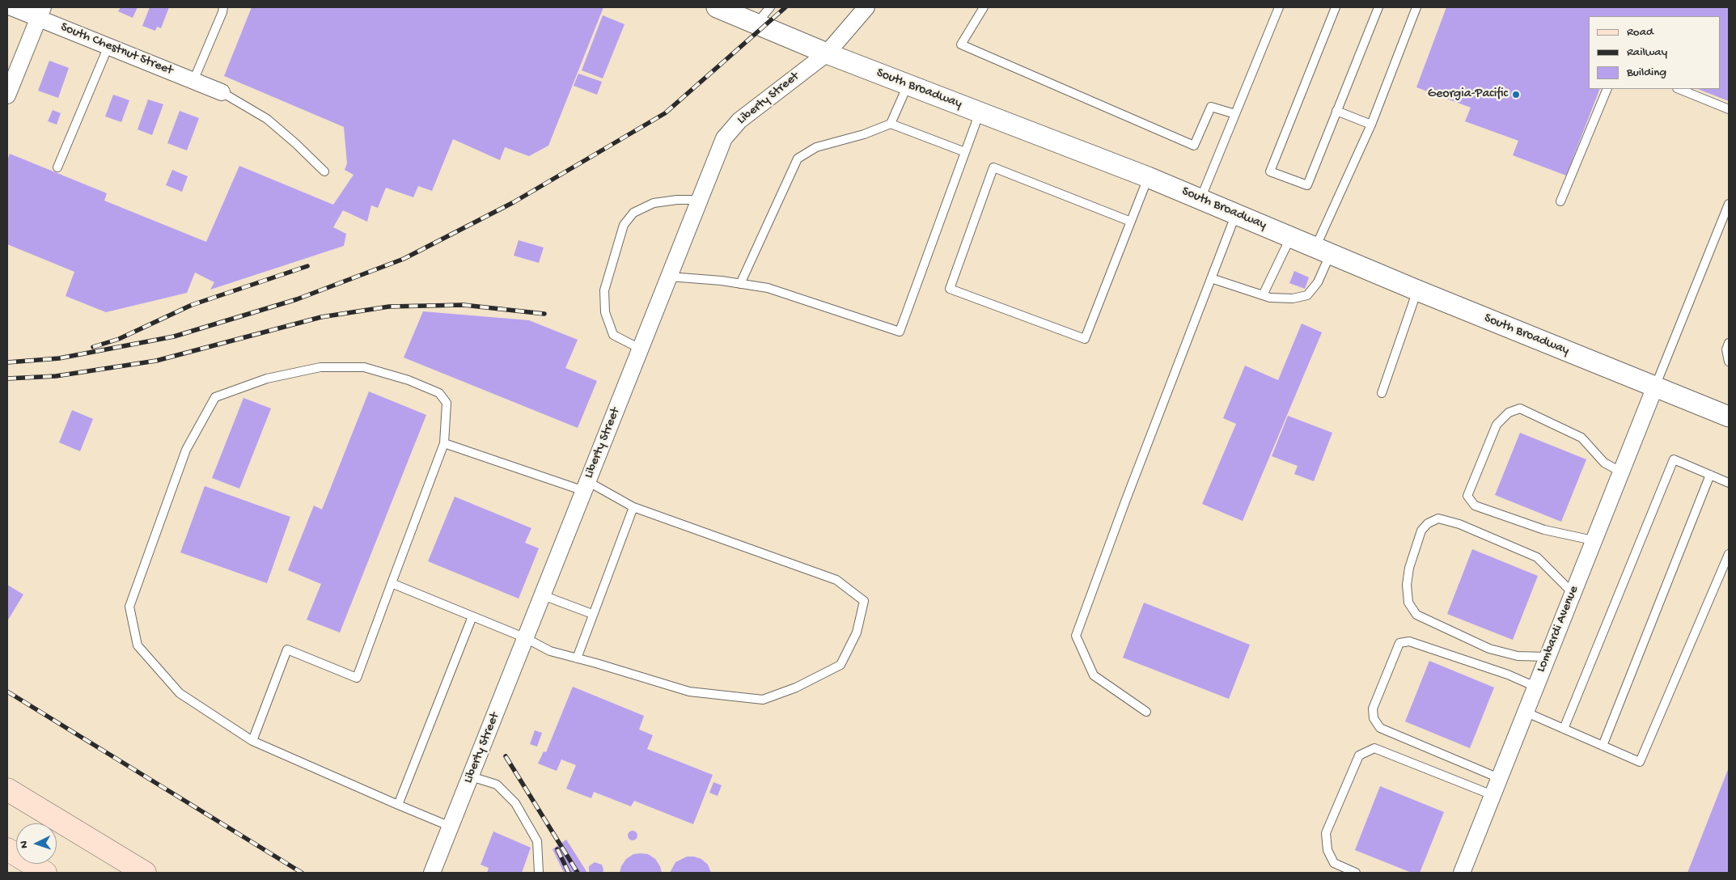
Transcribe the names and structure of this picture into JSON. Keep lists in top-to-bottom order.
{
  "streets": {
    "street": [
      "South Chestnut Street",
      "South Broadway",
      "Liberty Street",
      "Lombardi Avenue"
    ]
  },
  "crossings": [
    ["South Broadway", "Liberty Street"],
    ["South Broadway", "Lombardi Avenue"]
  ],
  "places": ["Georgia-Pacific"],
  "legend": ["Road", "Railway", "Building"],
  "north": "left"
}
